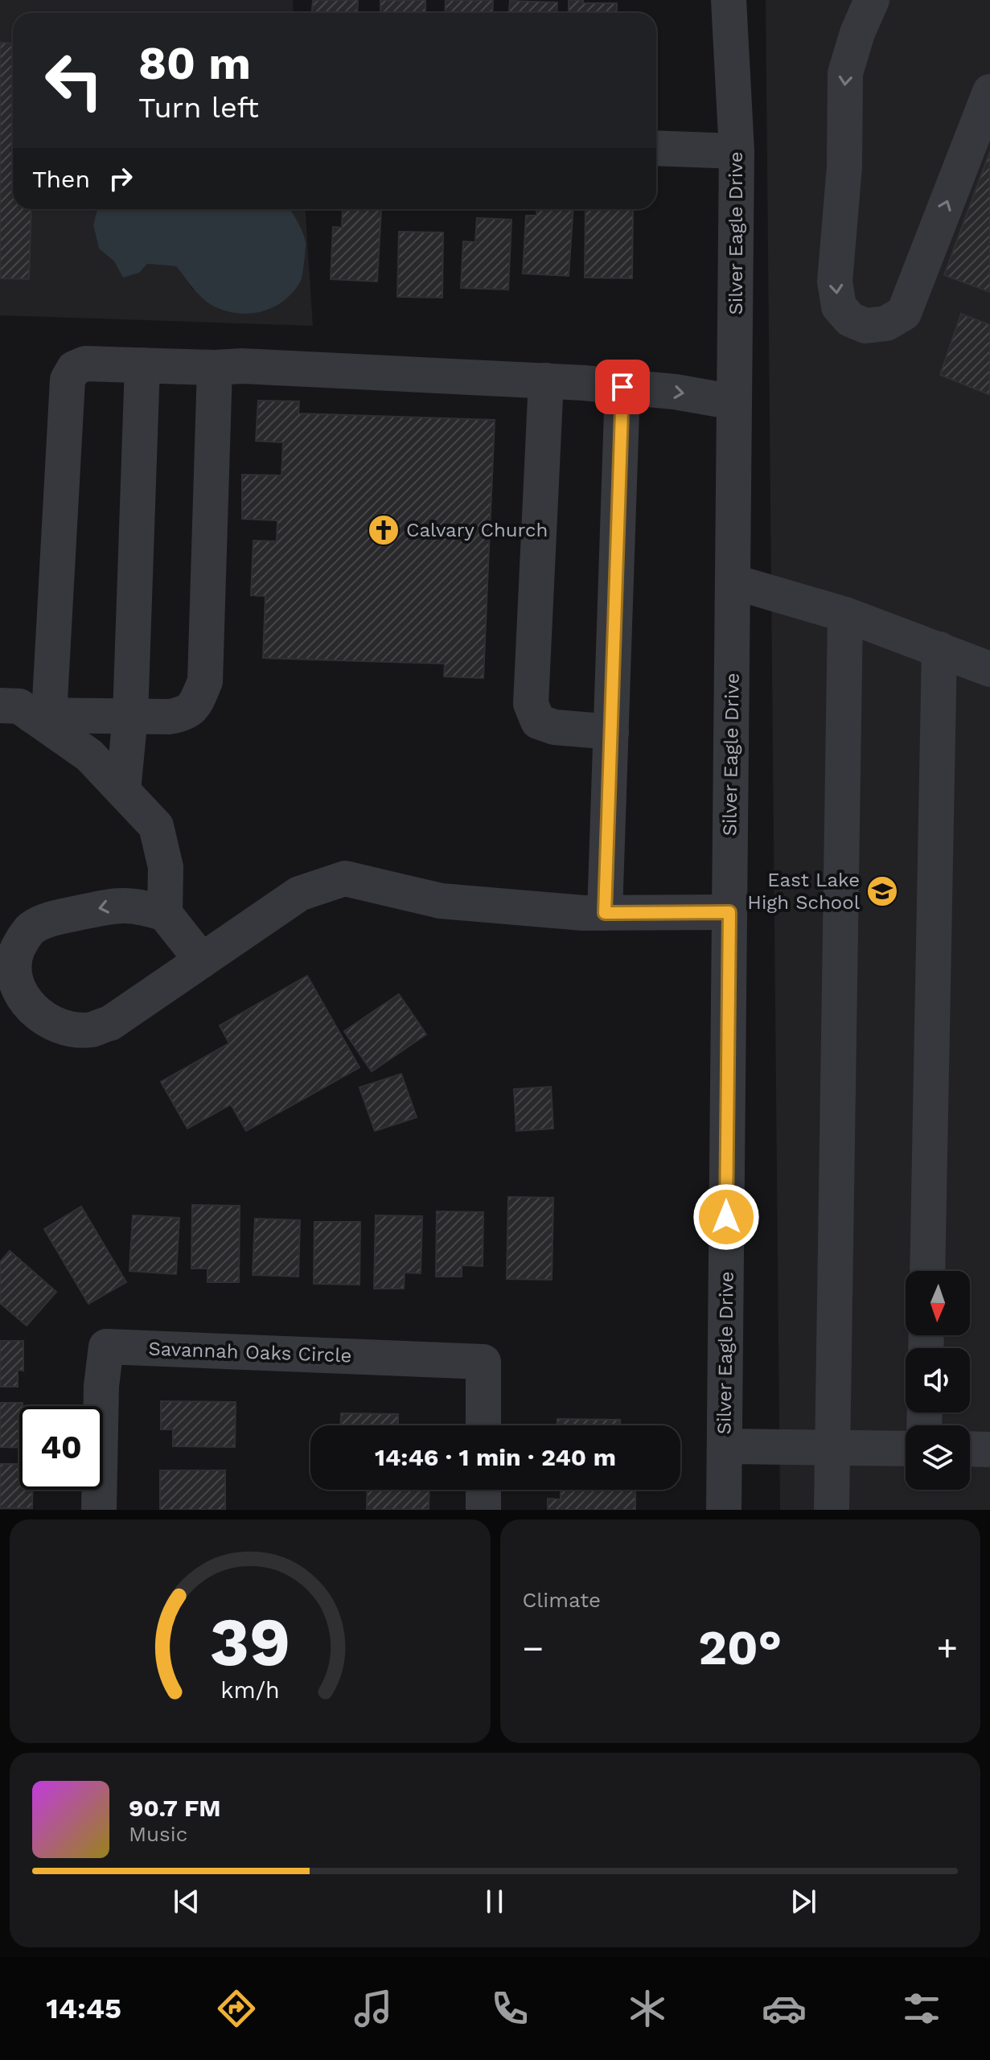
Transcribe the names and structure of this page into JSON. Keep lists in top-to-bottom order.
{
  "streets": {
    "street": ["Silver Eagle Drive", "Savannah Oaks Circle"]
  },
  "places": {
    "church": ["Calvary Church"],
    "school or university": ["East Lake High School"]
  },
  "north": "bottom",
  "page": {
    "turn": ["80 m", "Turn left"],
    "then": "Then",
    "limit": "40",
    "trip": "14:46 · 1 min · 240 m",
    "tile": "Climate",
    "heat": ["−", "20°", "+"],
    "song": ["90.7 FM", "Music"],
    "tabs": "14:45",
    "gauge": ["39", "km/h"]
  }
}
